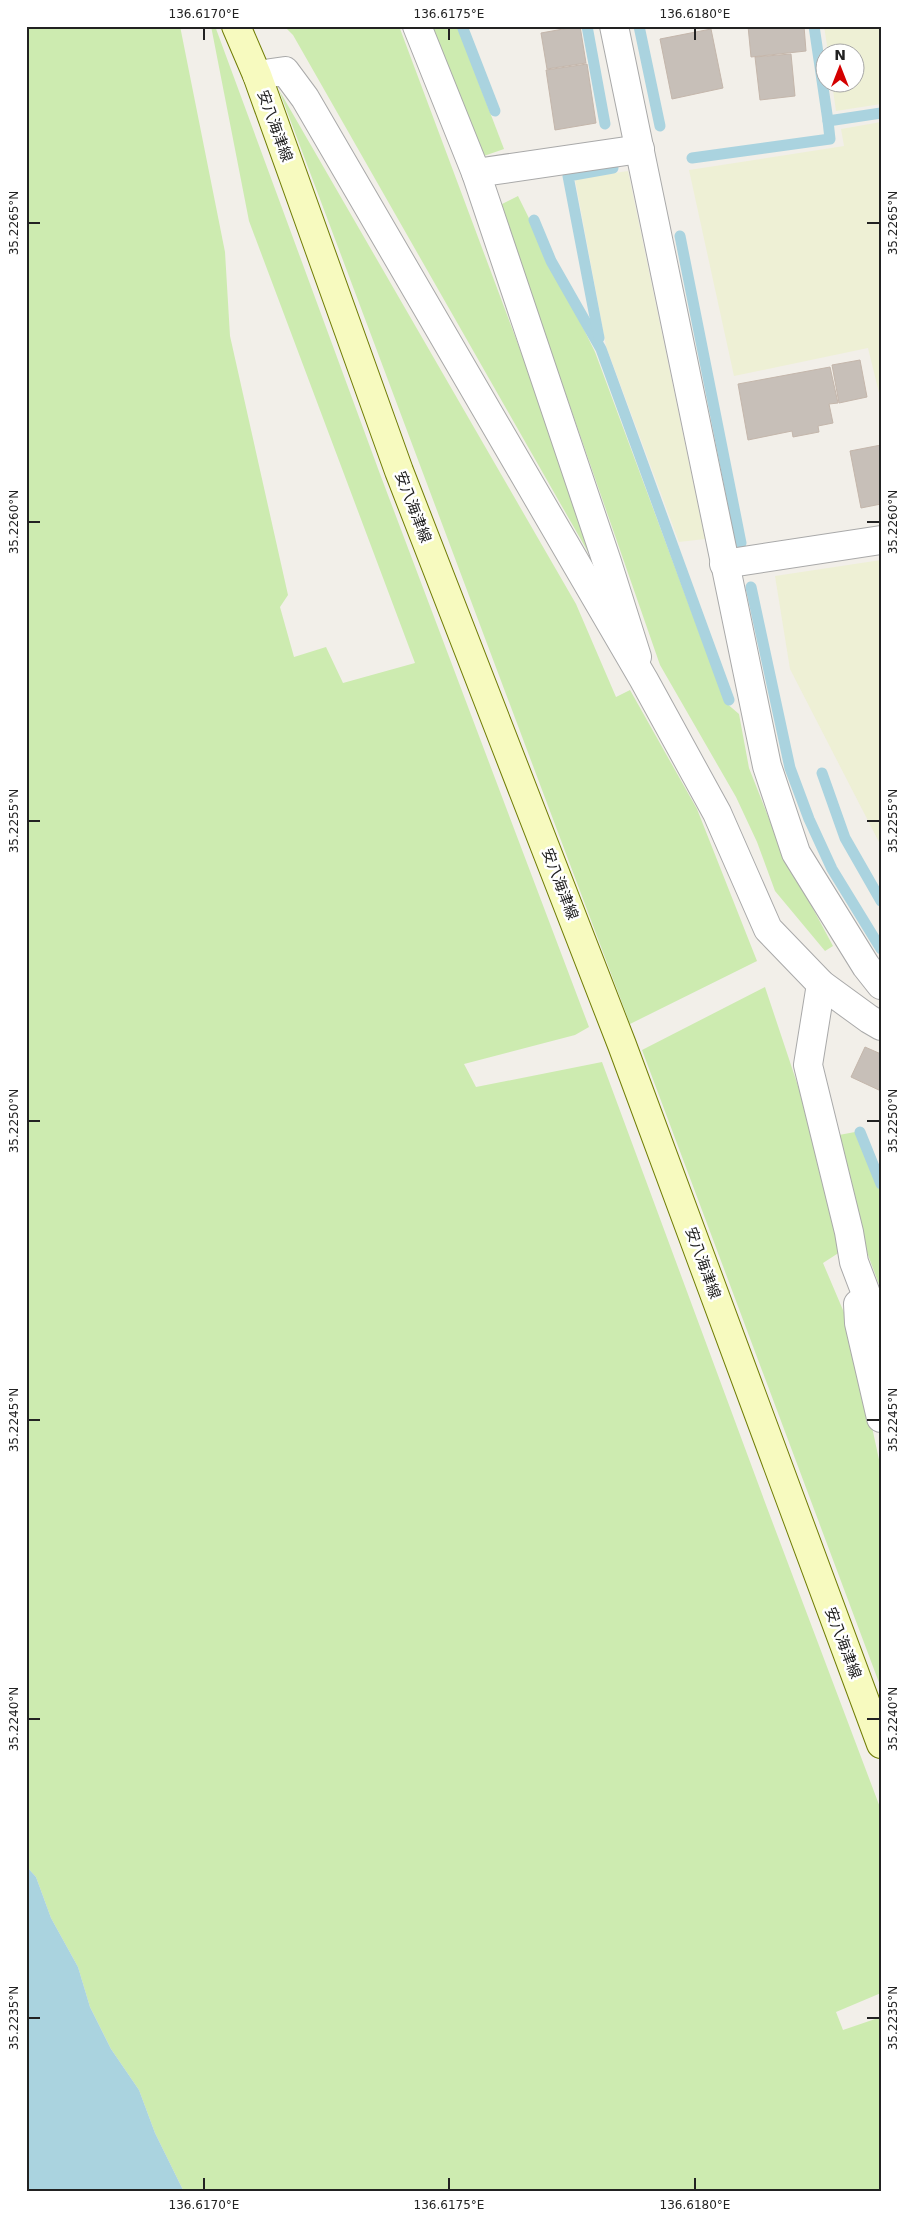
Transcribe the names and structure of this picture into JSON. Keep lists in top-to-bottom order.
{
  "streets": {
    "main road": ["安八海津線"]
  },
  "north": "top",
  "coordinates": [
    "136.6170°E",
    "136.6175°E",
    "136.6180°E",
    "35.2265°N",
    "35.2260°N",
    "35.2255°N",
    "35.2250°N",
    "35.2245°N",
    "35.2240°N",
    "35.2235°N"
  ]
}
